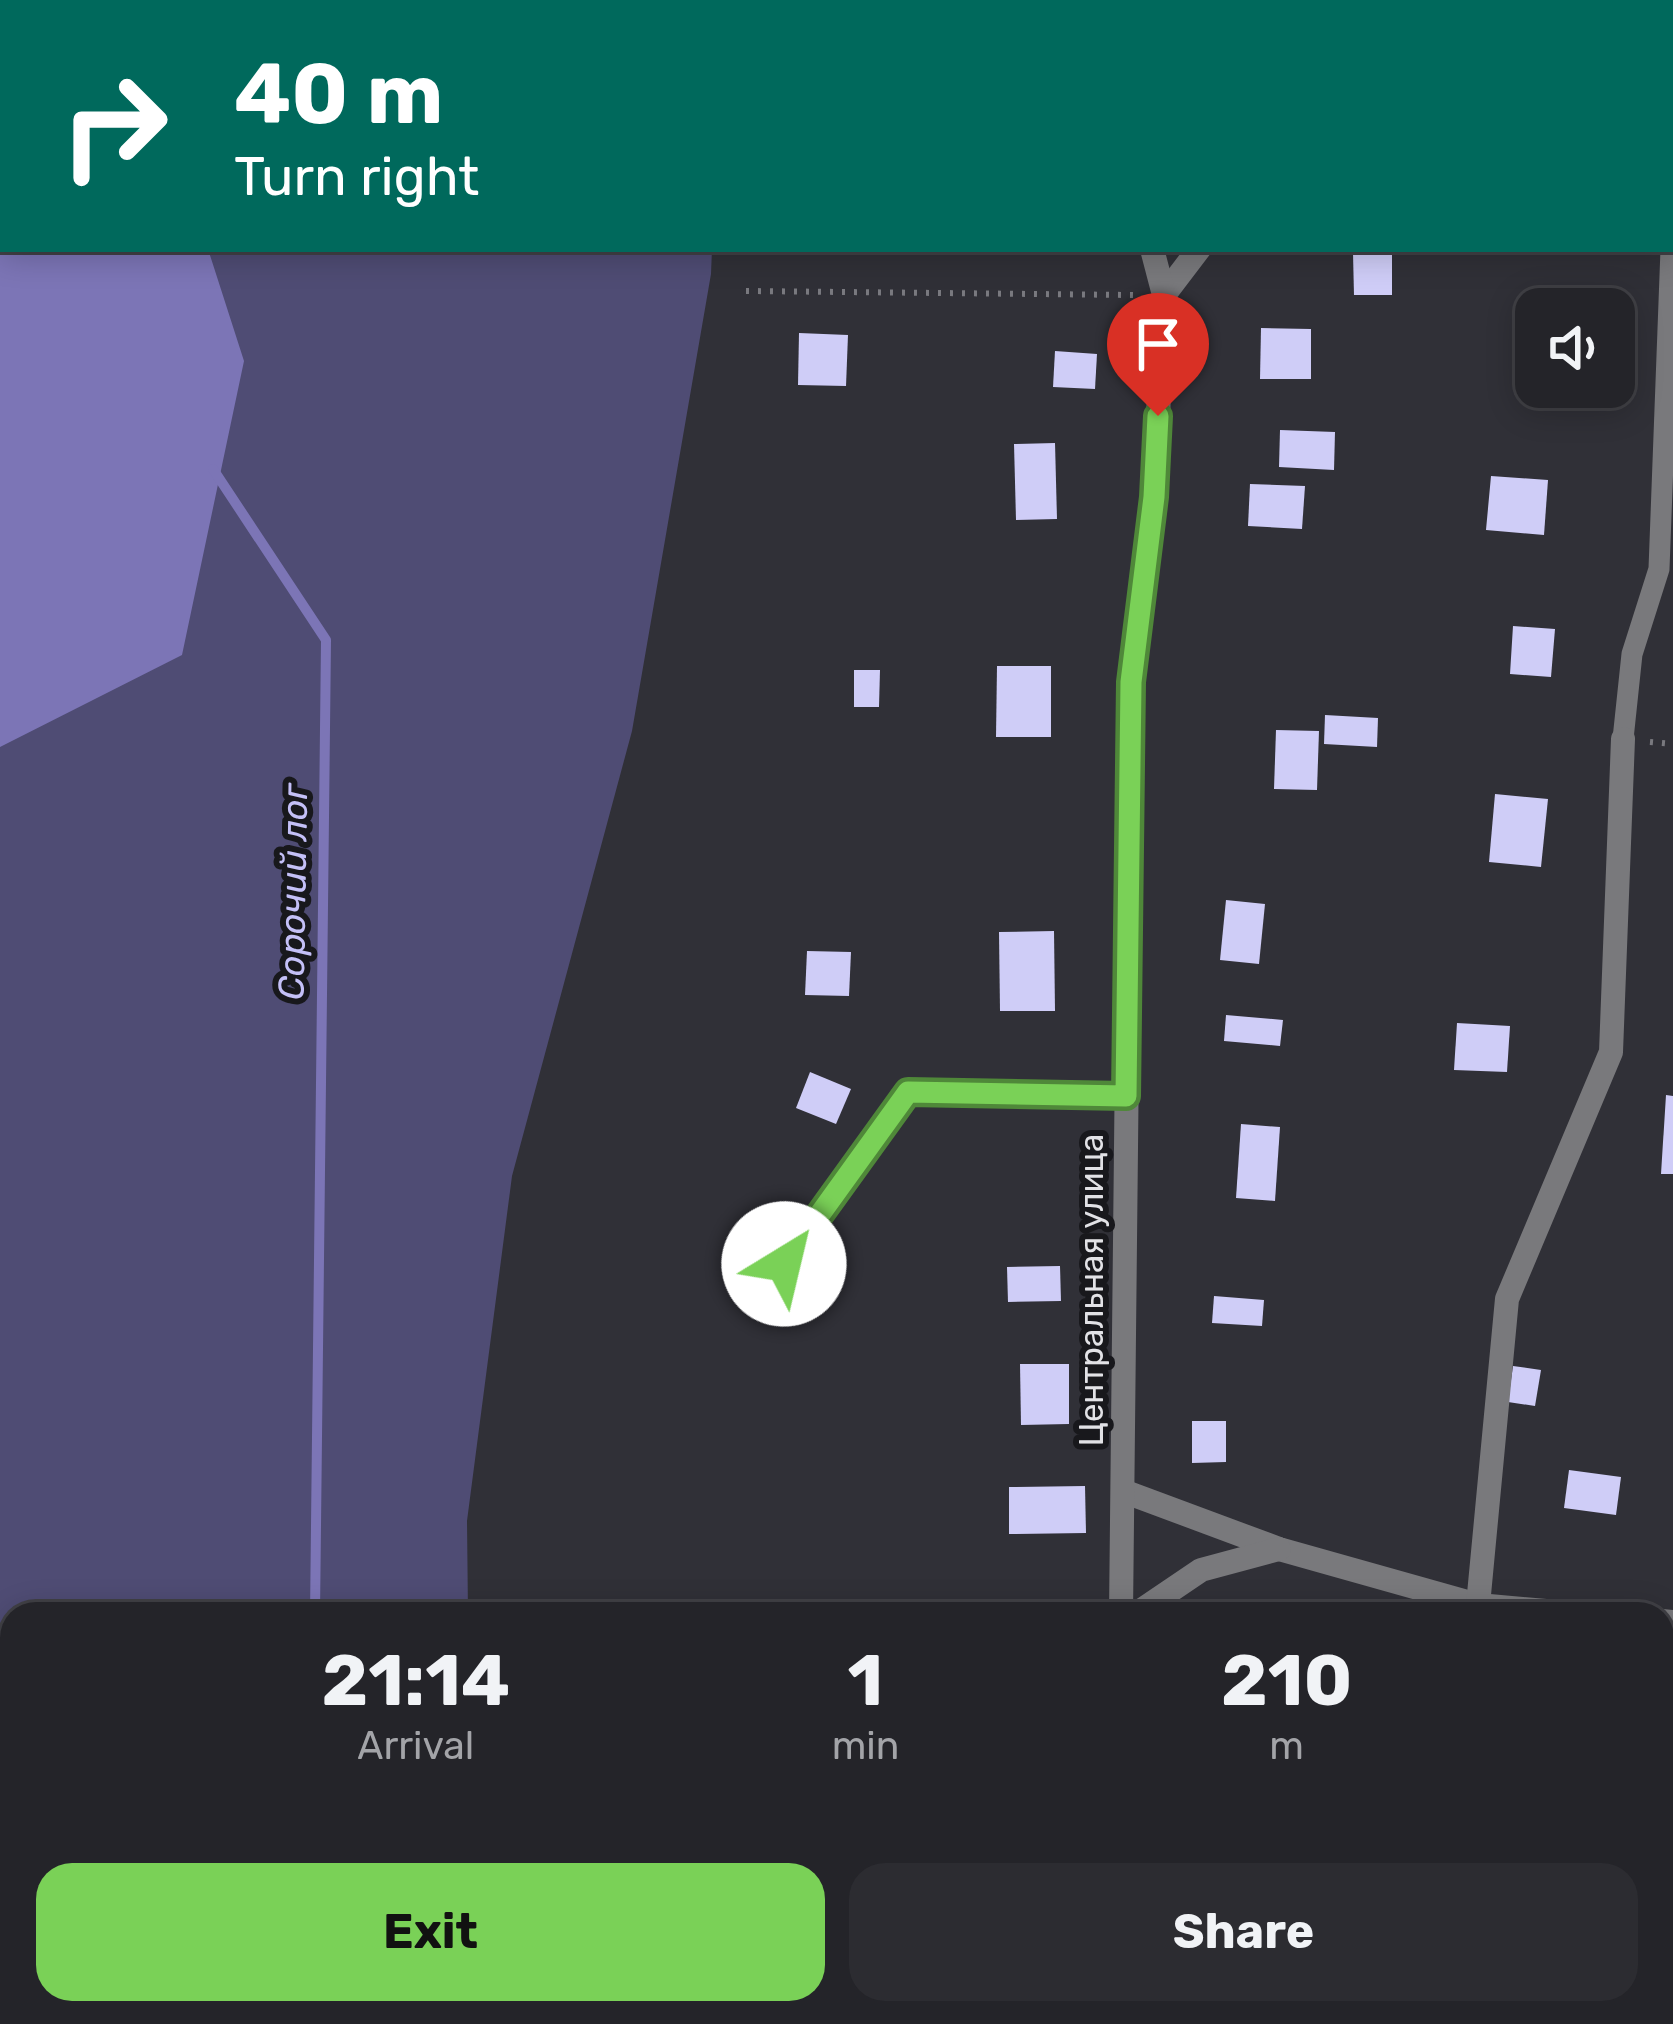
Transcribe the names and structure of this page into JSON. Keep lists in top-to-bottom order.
{
  "streets": {
    "street": ["Центральная улица"]
  },
  "water": ["Сорочий лог"],
  "page": {
    "turn": ["40 m", "Turn right"],
    "eta": [
      "21:14",
      "Arrival",
      "1",
      "min",
      "210",
      "m"
    ],
    "buttons": ["Exit", "Share"]
  }
}
